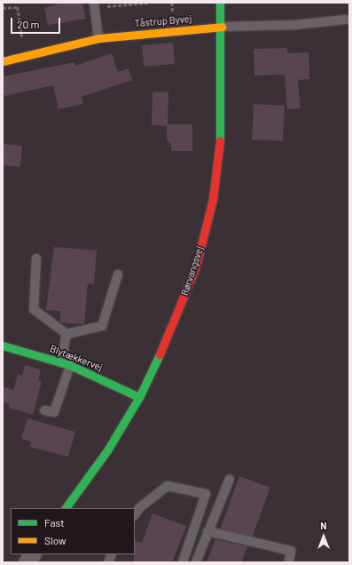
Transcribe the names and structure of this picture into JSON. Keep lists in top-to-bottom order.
{
  "streets": {
    "street": ["Tåstrup Byvej", "Rørvangsvej", "Blytækkervej"]
  },
  "crossings": [
    ["Tåstrup Byvej", "Rørvangsvej"],
    ["Rørvangsvej", "Blytækkervej"]
  ],
  "legend": ["Fast", "Slow"],
  "scale_bar": "20 m",
  "north": "top"
}
